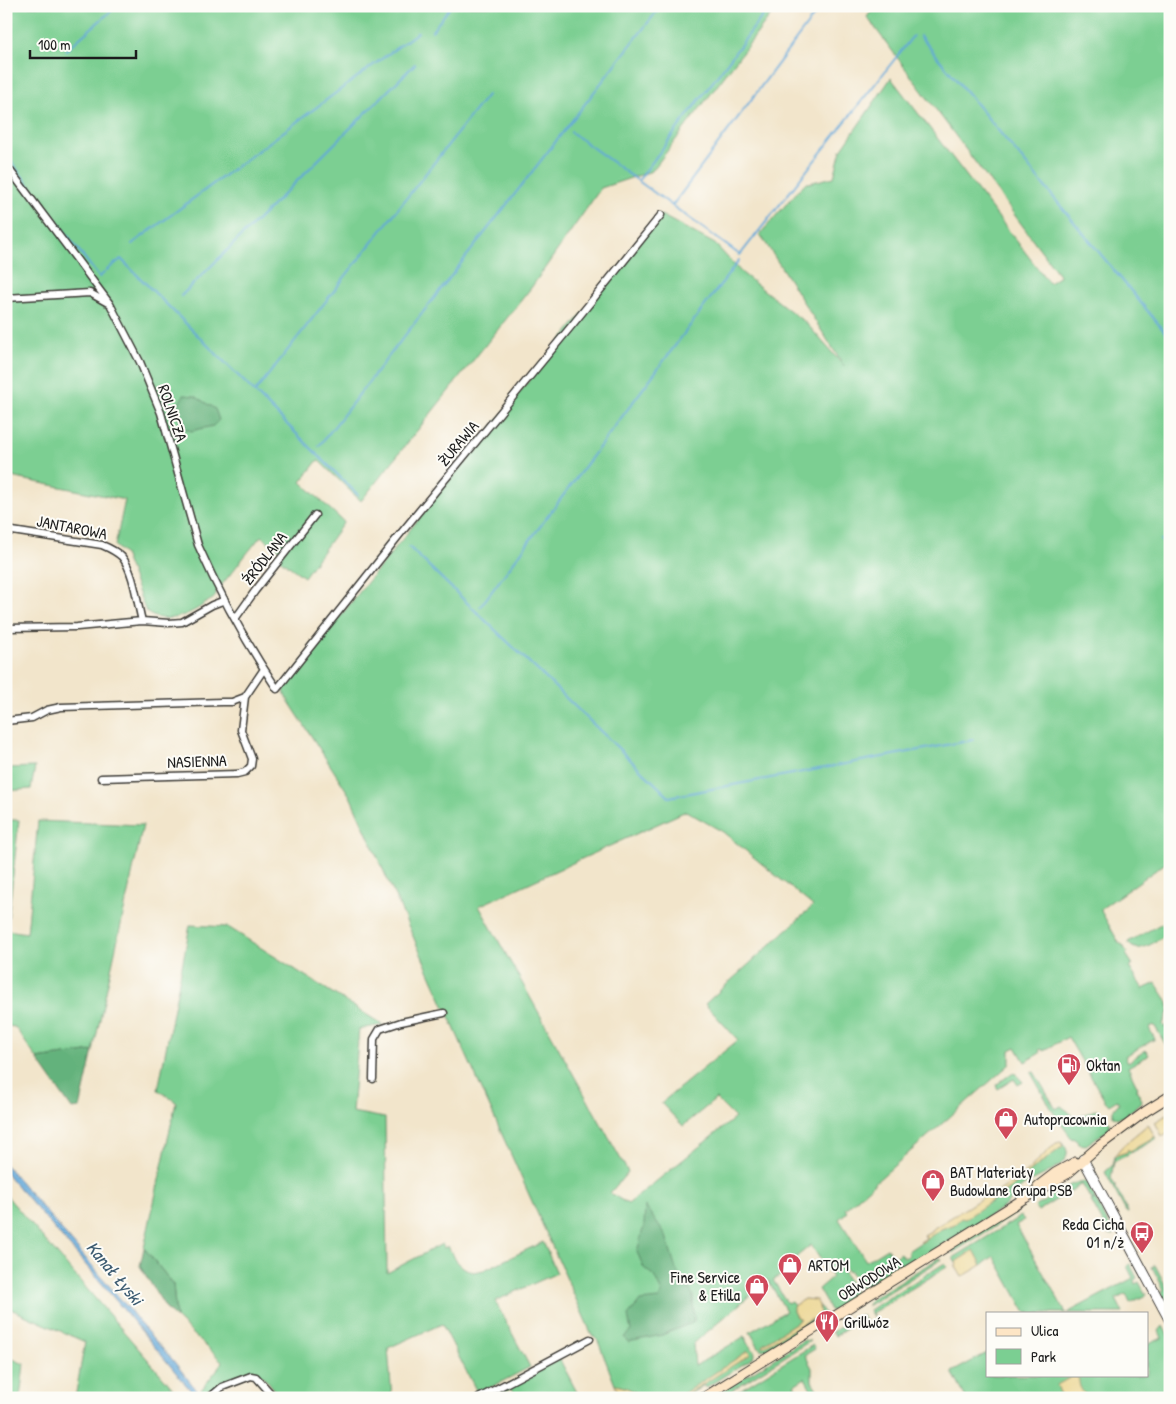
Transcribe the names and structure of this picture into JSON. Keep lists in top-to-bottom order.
{
  "streets": {
    "main road": ["OBWODOWA"],
    "street": [
      "ROLNICZA",
      "ŻURAWIA",
      "JANTAROWA",
      "ŹRÓDLANA",
      "NASIENNA"
    ]
  },
  "crossings": [
    ["ROLNICZA", "ŻURAWIA"],
    ["ROLNICZA", "ŹRÓDLANA"],
    ["ROLNICZA", "NASIENNA"]
  ],
  "water": ["Kanał Łyski"],
  "places": {
    "fuel station": ["Oktan"],
    "shop": [
      "Autopracownia",
      "BAT Materiały Budowlane Grupa PSB",
      "ARTOM",
      "Fine Service & Etilla"
    ],
    "bus stop": ["Reda Cicha 01 n/ż"],
    "restaurant": ["Grillwóz"]
  },
  "legend": ["Ulica", "Park"],
  "scale_bar": "100 m"
}
